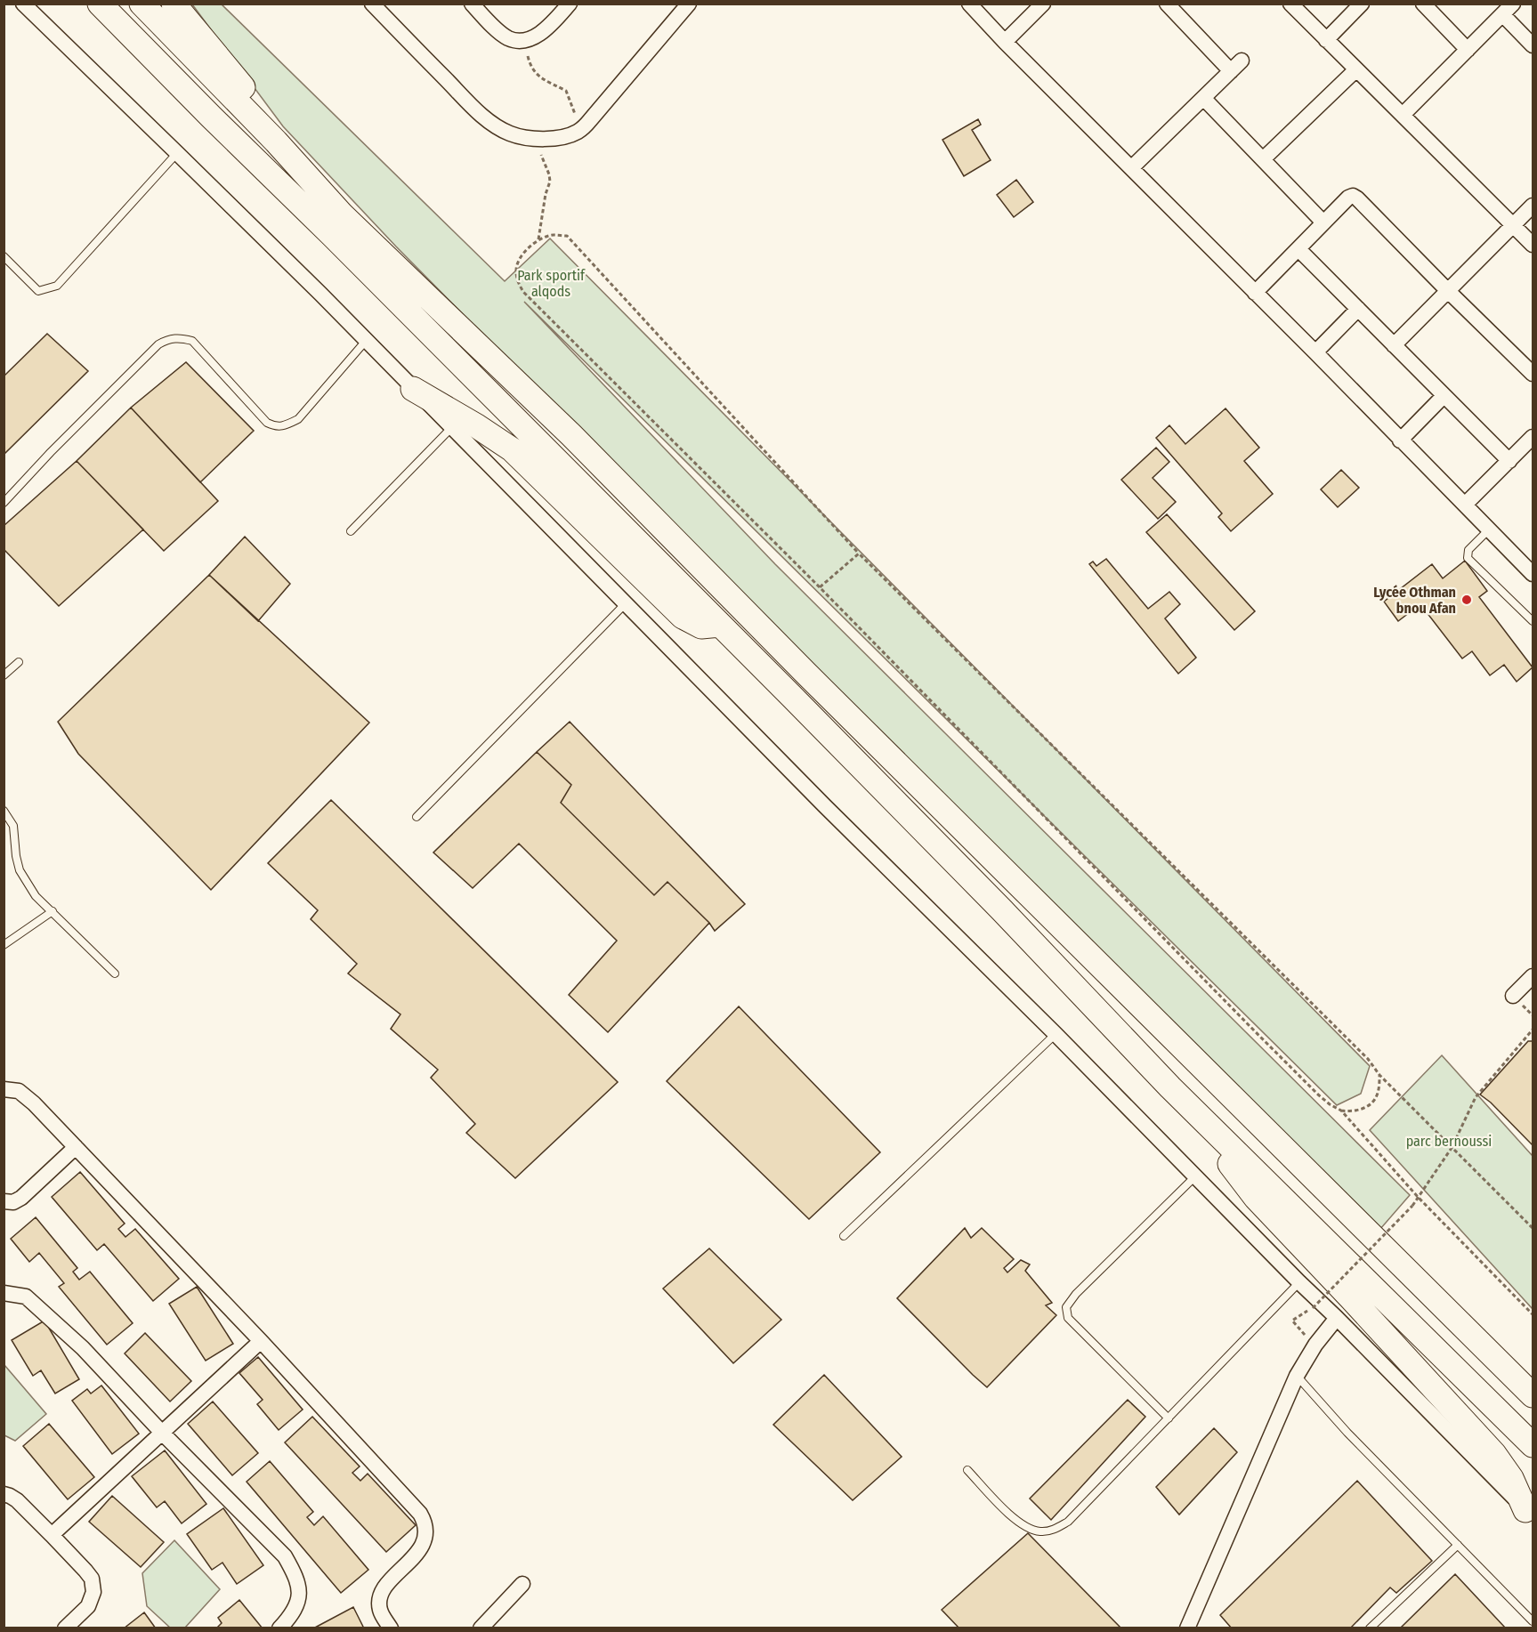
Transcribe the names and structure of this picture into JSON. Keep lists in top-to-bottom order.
{
  "parks": ["Park sportif alqods", "parc bernoussi"],
  "places": ["Lycée Othman bnou Afan"]
}
